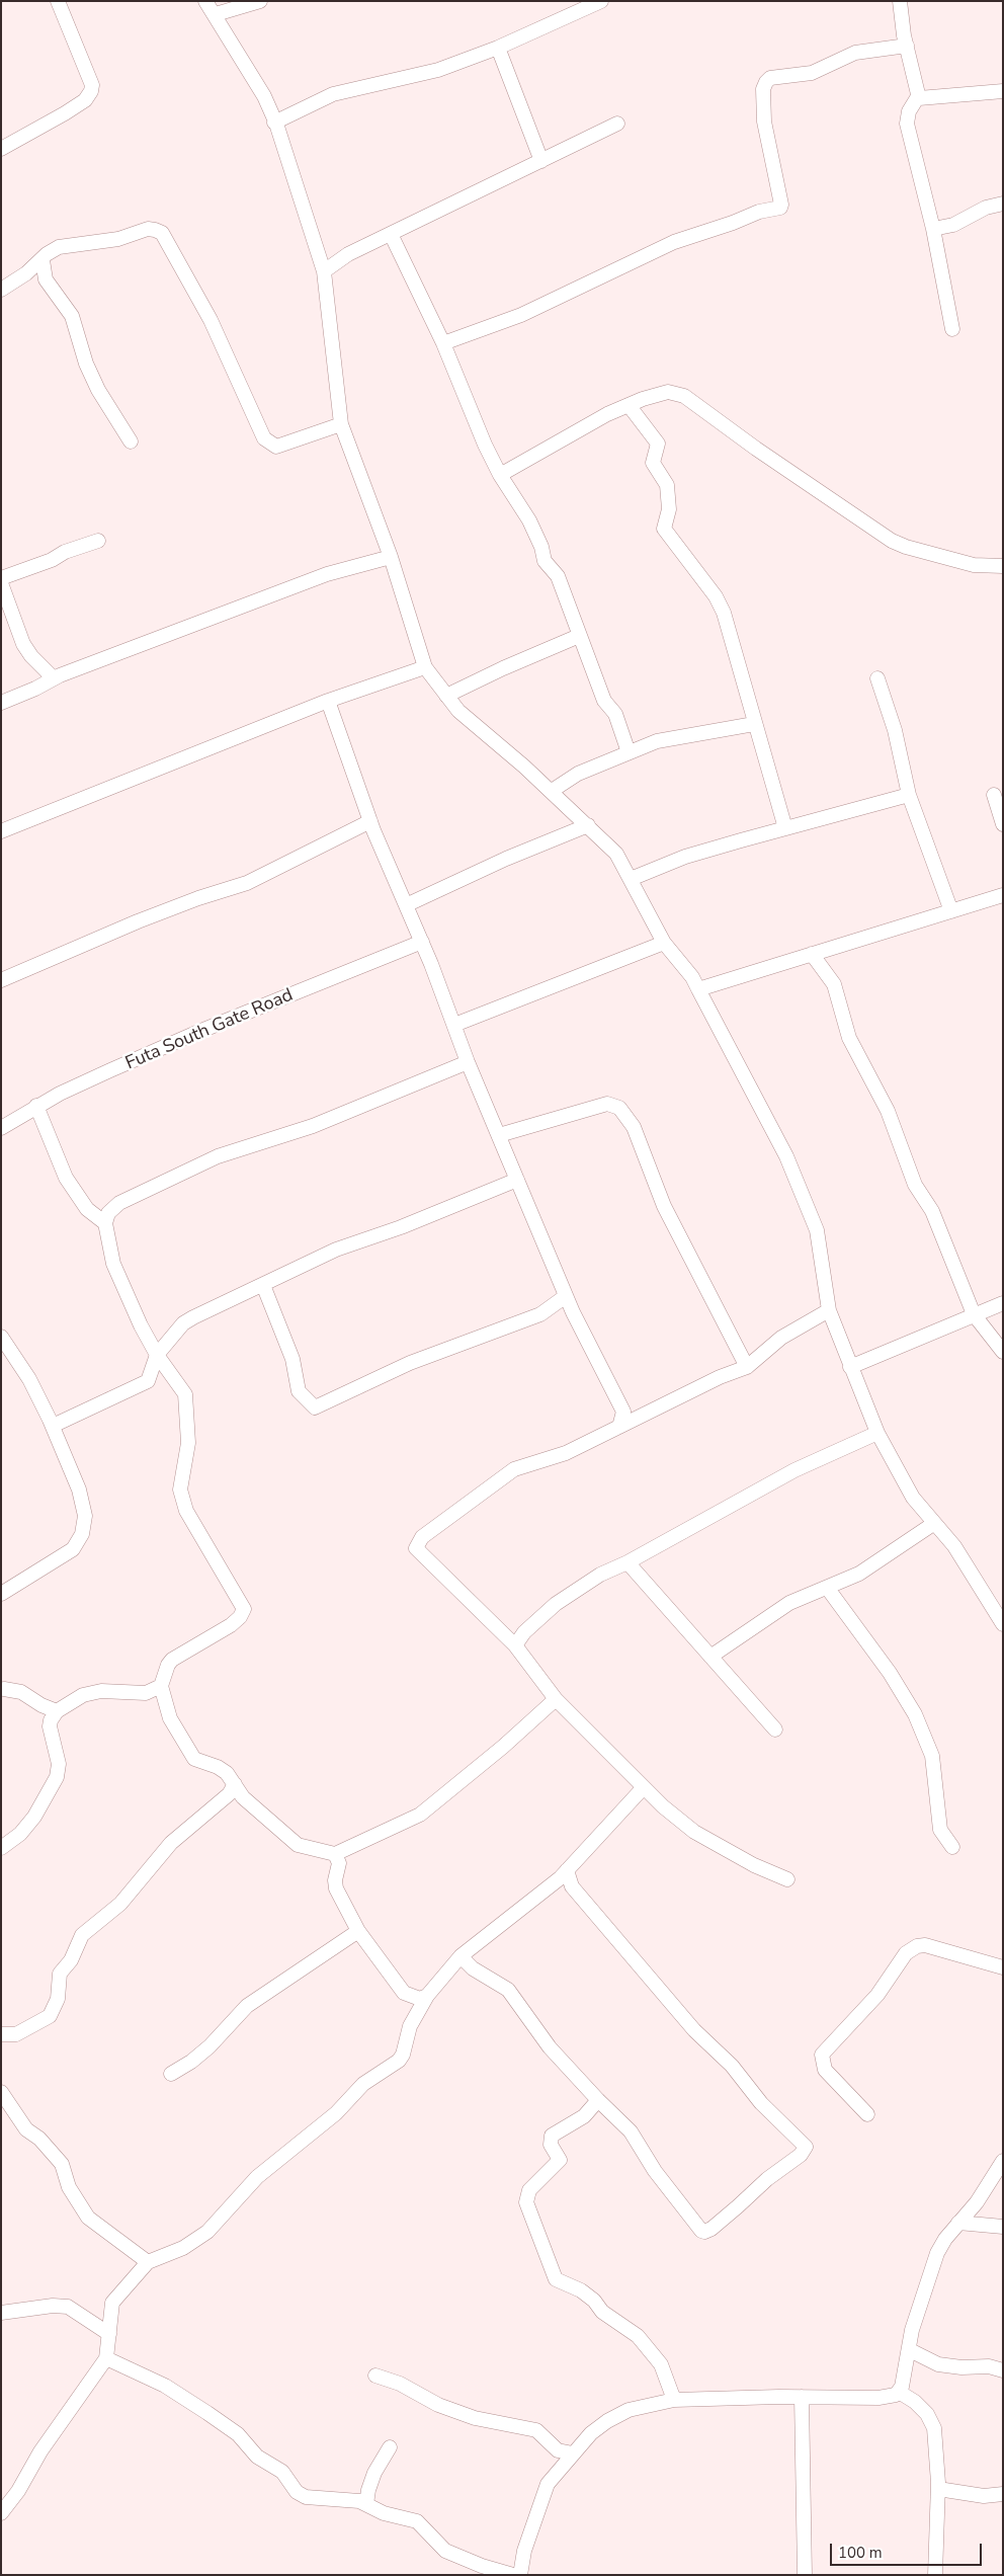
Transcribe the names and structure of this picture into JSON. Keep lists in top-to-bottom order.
{
  "streets": {
    "street": ["Futa South Gate Road"]
  },
  "scale_bar": "100 m"
}
